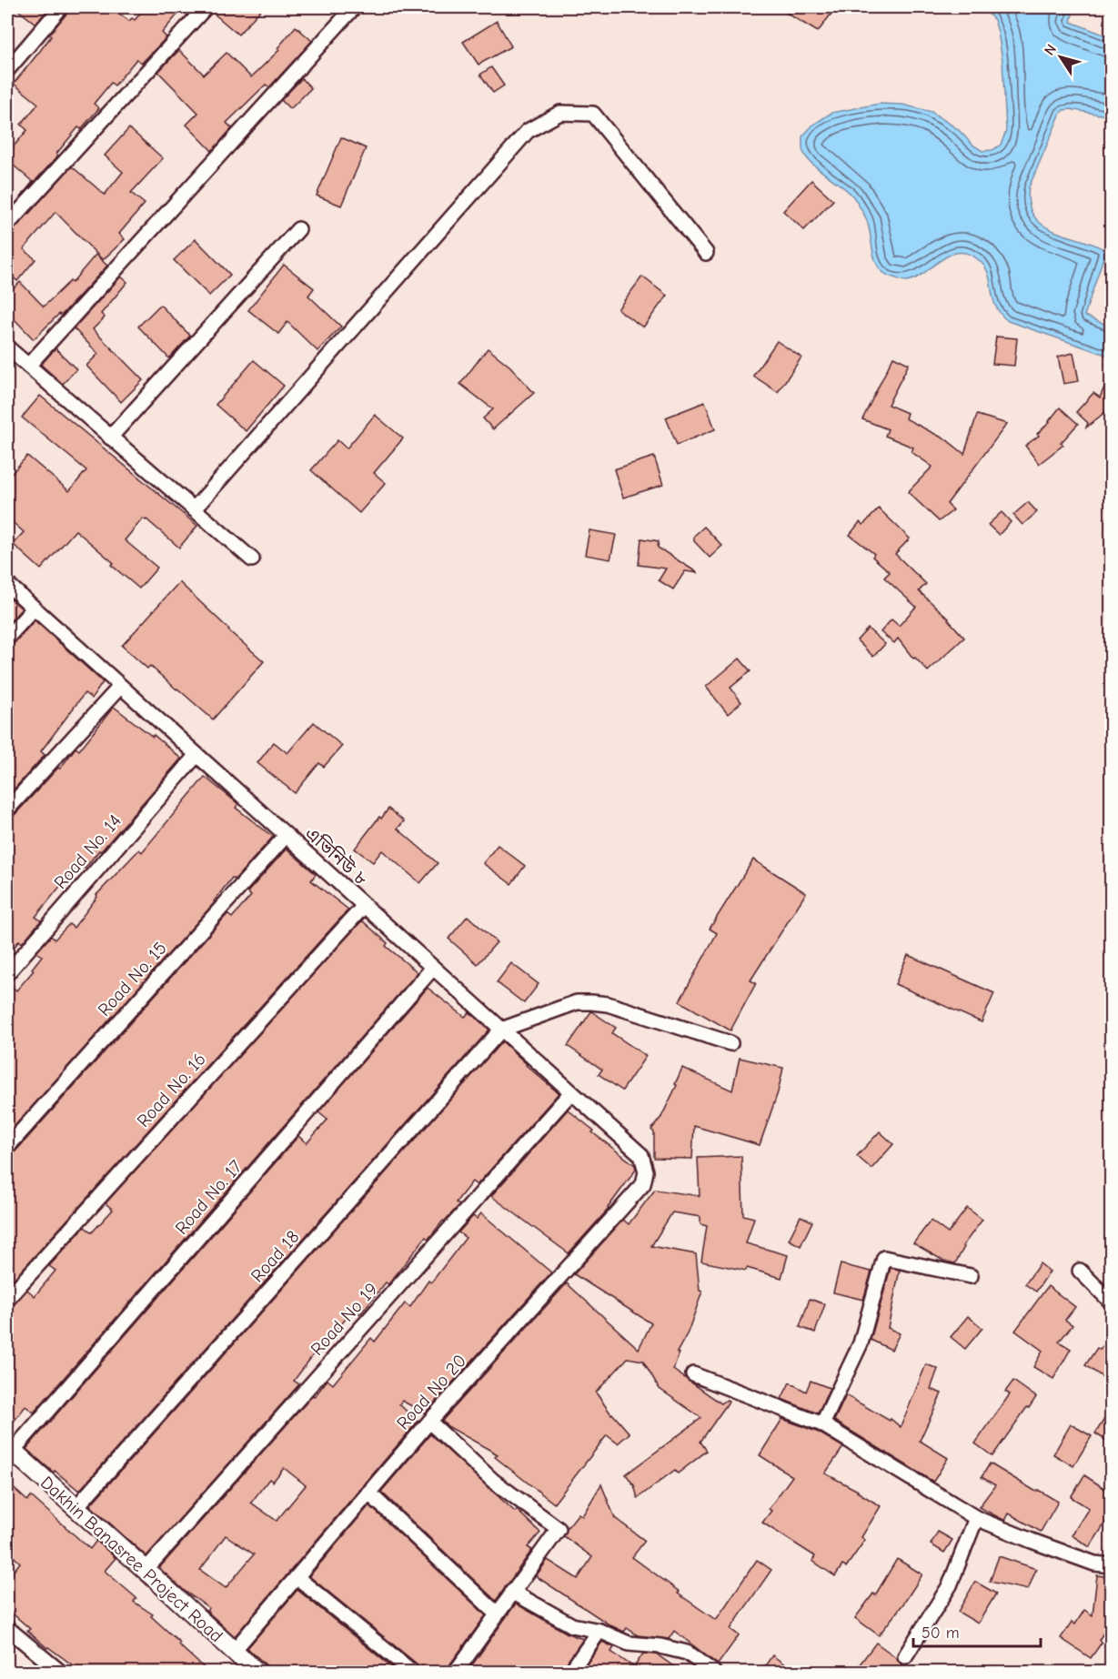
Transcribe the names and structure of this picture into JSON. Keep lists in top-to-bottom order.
{
  "streets": {
    "street": [
      "Road No. 14",
      "এভিনিউ ৮",
      "Road No. 15",
      "Road No. 16",
      "Road No. 17",
      "Road 18",
      "Road No 19",
      "Road No 20",
      "Dakhin Banasree Project Road"
    ]
  },
  "crossings": [
    ["Road No. 14", "এভিনিউ ৮"],
    ["এভিনিউ ৮", "Road No. 15"],
    ["এভিনিউ ৮", "Road No. 16"],
    ["এভিনিউ ৮", "Road No. 17"],
    ["এভিনিউ ৮", "Road 18"],
    ["এভিনিউ ৮", "Road No 19"],
    ["এভিনিউ ৮", "Road No 20"],
    ["Road No. 17", "Dakhin Banasree Project Road"],
    ["Road 18", "Dakhin Banasree Project Road"],
    ["Road No 19", "Dakhin Banasree Project Road"],
    ["Road No 20", "Dakhin Banasree Project Road"]
  ],
  "scale_bar": "50 m",
  "north": "top left"
}
